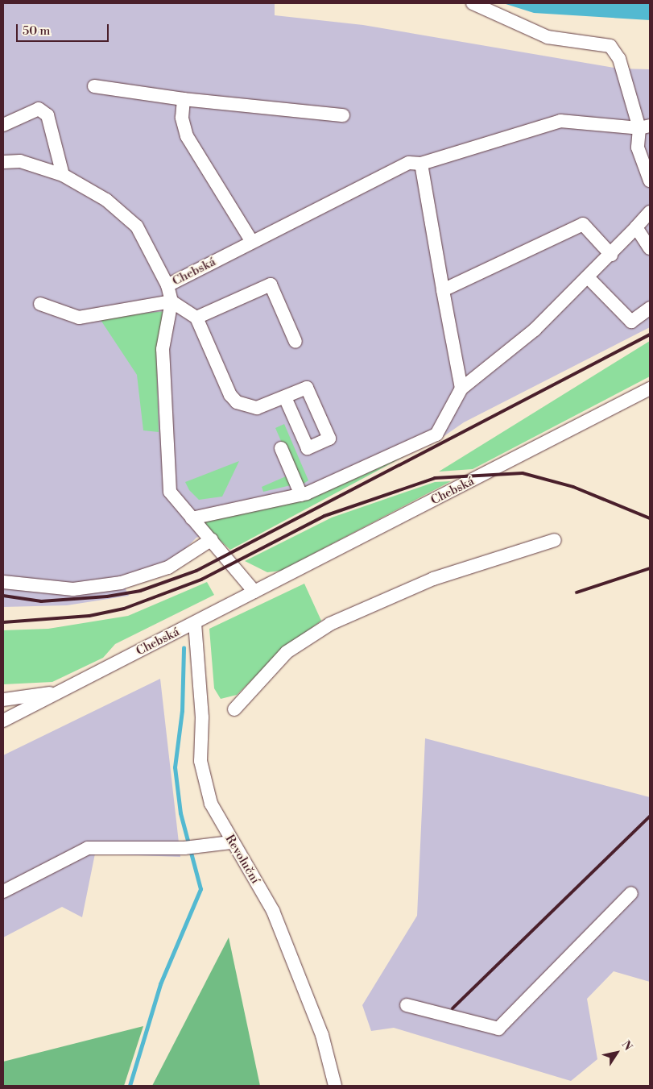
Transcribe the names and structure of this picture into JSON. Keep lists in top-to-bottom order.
{
  "streets": {
    "street": ["Chebská", "Revoluční"]
  },
  "crossings": [
    ["Chebská", "Revoluční"]
  ],
  "scale_bar": "50 m",
  "north": "top right"
}
